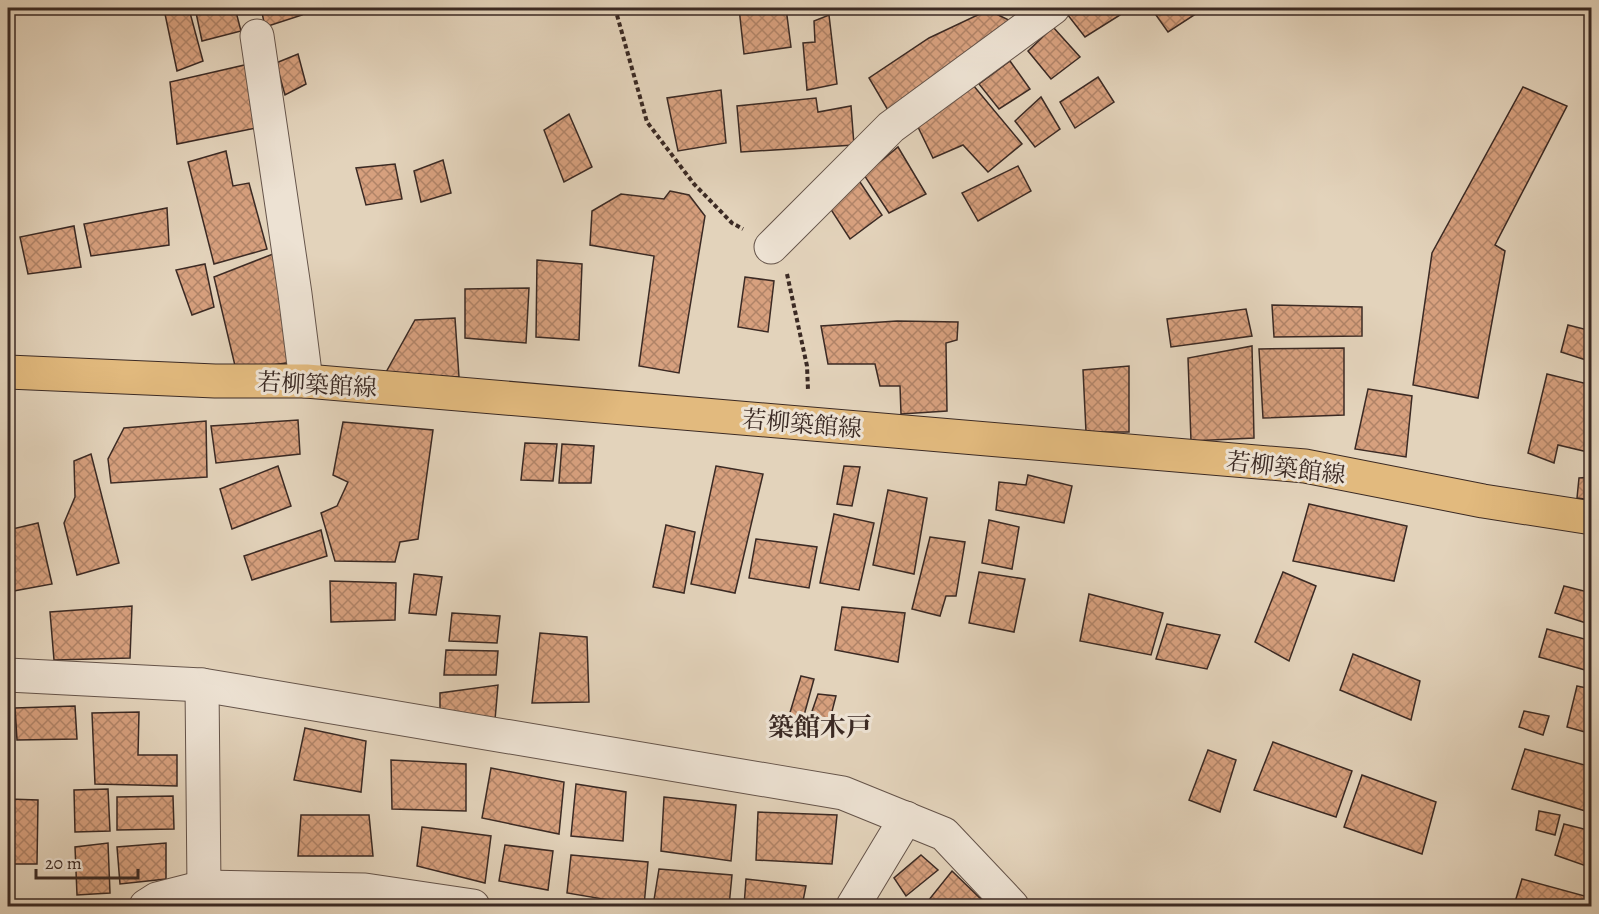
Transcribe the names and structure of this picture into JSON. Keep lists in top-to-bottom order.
{
  "streets": {
    "main road": ["若柳築館線"]
  },
  "districts": ["築館木戸"],
  "scale_bar": "20 m"
}
